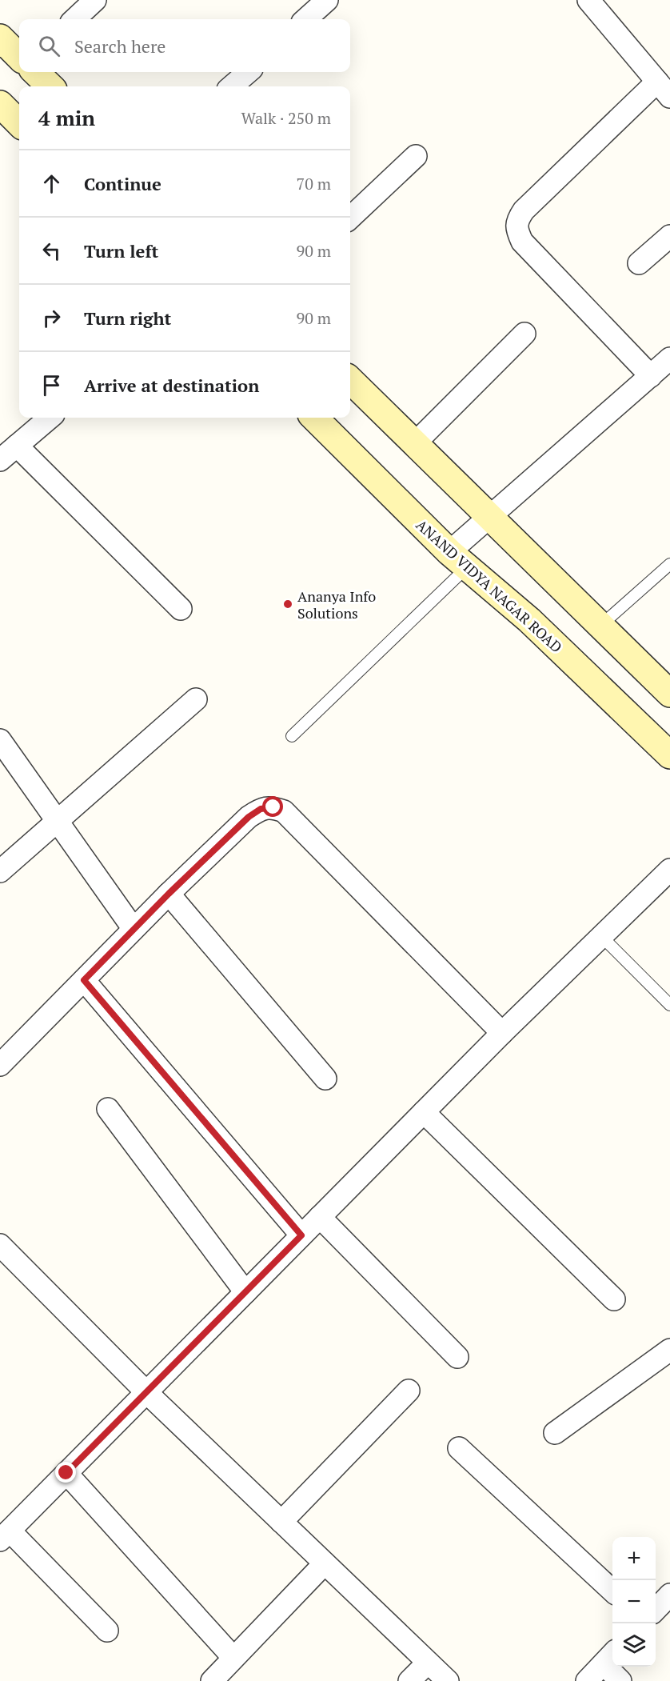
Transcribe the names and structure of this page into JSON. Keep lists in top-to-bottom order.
{
  "streets": {
    "main road": ["ANAND VIDYA NAGAR ROAD"]
  },
  "places": ["Ananya Info Solutions"],
  "page": {
    "search": "Search here",
    "heading": ["4 min", "Walk · 250 m"],
    "list": [
      ["Continue", "70 m"],
      ["Turn left", "90 m"],
      ["Turn right", "90 m"],
      "Arrive at destination"
    ],
    "map_buttons": ["+", "−"]
  }
}
